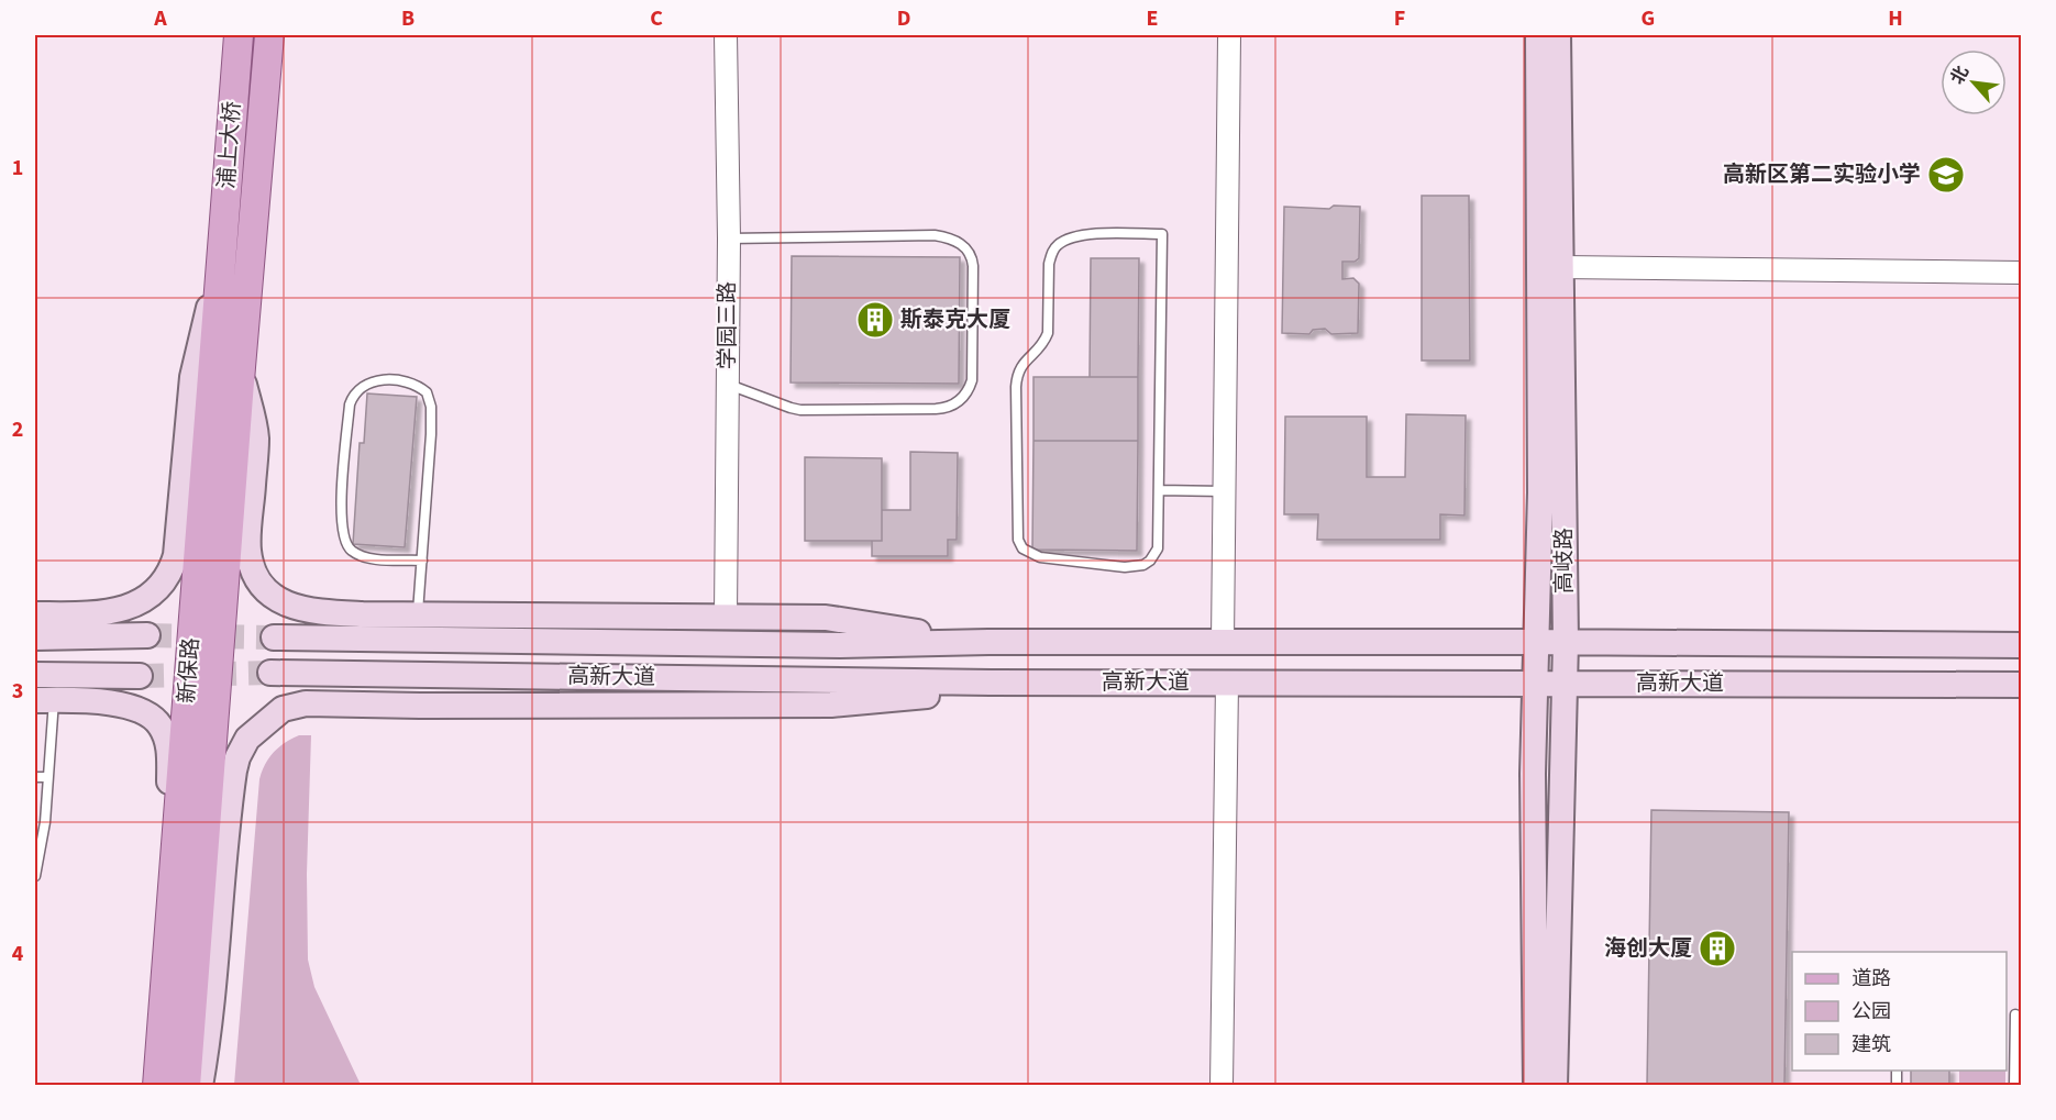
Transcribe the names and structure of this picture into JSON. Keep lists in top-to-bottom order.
{
  "streets": {
    "main road": [
      "浦上大桥",
      "高岐路",
      "新保路",
      "高新大道"
    ],
    "street": ["学园三路"]
  },
  "crossings": [
    ["浦上大桥", "新保路"],
    ["高岐路", "高新大道"]
  ],
  "places": {
    "school or university": ["高新区第二实验小学"],
    "building": ["斯泰克大厦", "海创大厦"]
  },
  "legend": ["道路", "公园", "建筑"],
  "north": "top left",
  "grid": {
    "columns": [
      "A",
      "B",
      "C",
      "D",
      "E",
      "F",
      "G",
      "H"
    ],
    "rows": [
      "1",
      "2",
      "3",
      "4"
    ]
  }
}
